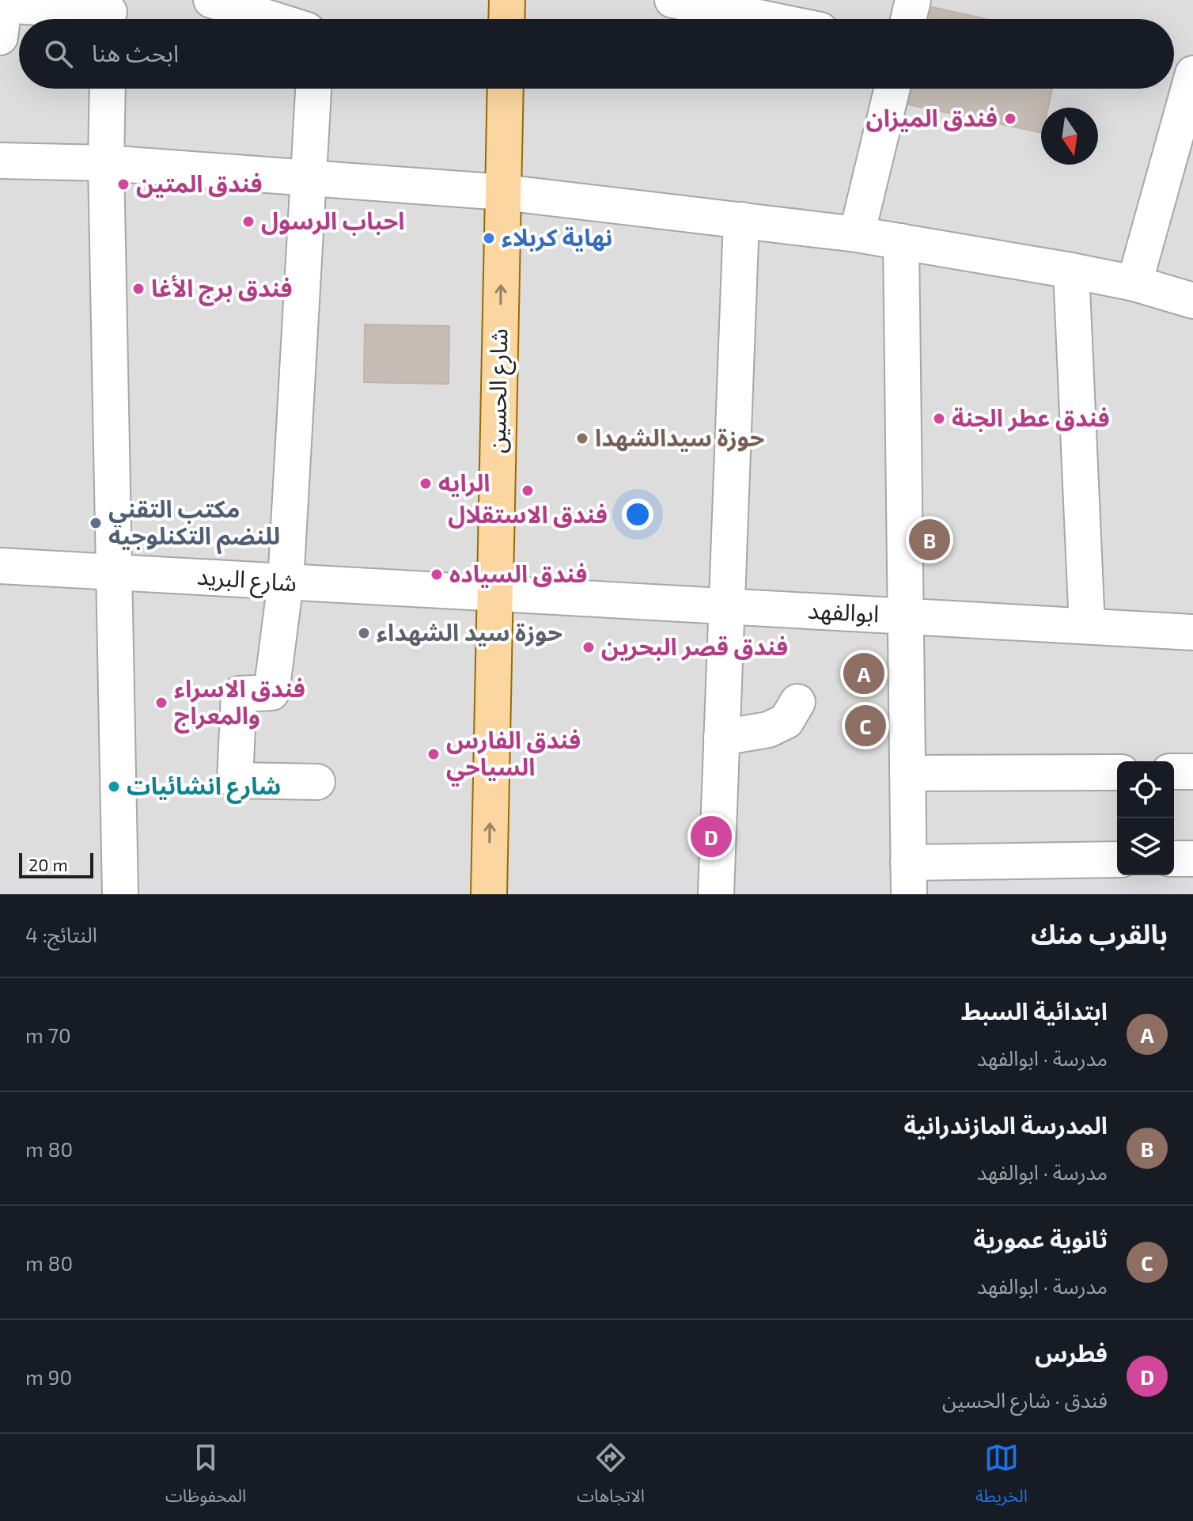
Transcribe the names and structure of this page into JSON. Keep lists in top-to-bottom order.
{
  "streets": {
    "main road": ["شارع الحسين"],
    "street": ["شارع البريد", "ابوالفهد"]
  },
  "crossings": [
    ["شارع الحسين", "شارع البريد"],
    ["شارع الحسين", "ابوالفهد"],
    ["شارع البريد", "ابوالفهد"]
  ],
  "one_way": ["شارع الحسين"],
  "places": [
    "فندق الميزان",
    "فندق المتين",
    "احباب الرسول",
    "نهاية كربلاء",
    "فندق برج الأغا",
    "فندق عطر الجنة",
    "حوزة سيدالشهدا",
    "الرايه",
    "فندق الاستقلال",
    "مكتب التقني للنضم التكنلوجيه",
    "فندق السياده",
    "حوزة سيد الشهداء",
    "فندق قصر البحرين",
    "فندق الاسراء والمعراج",
    "فندق الفارس السياحي",
    "شارع انشائيات"
  ],
  "scale_bar": "20 m",
  "north": "bottom",
  "page": {
    "search": "ابحث هنا",
    "pins": [
      "B",
      "A",
      "C",
      "D"
    ],
    "scale": "20 m",
    "heading": ["بالقرب منك", "النتائج: 4"],
    "list": [
      {
        "mark": "A",
        "name": "ابتدائية السبط",
        "note": "مدرسة · ابوالفهد",
        "value": "70 m"
      },
      {
        "mark": "B",
        "name": "المدرسة المازندرانية",
        "note": "مدرسة · ابوالفهد",
        "value": "80 m"
      },
      {
        "mark": "C",
        "name": "ثانوية عمورية",
        "note": "مدرسة · ابوالفهد",
        "value": "80 m"
      },
      {
        "mark": "D",
        "name": "فطرس",
        "note": "فندق · شارع الحسين",
        "value": "90 m"
      }
    ],
    "nav": ["الخريطة", "الاتجاهات", "المحفوظات"]
  }
}
